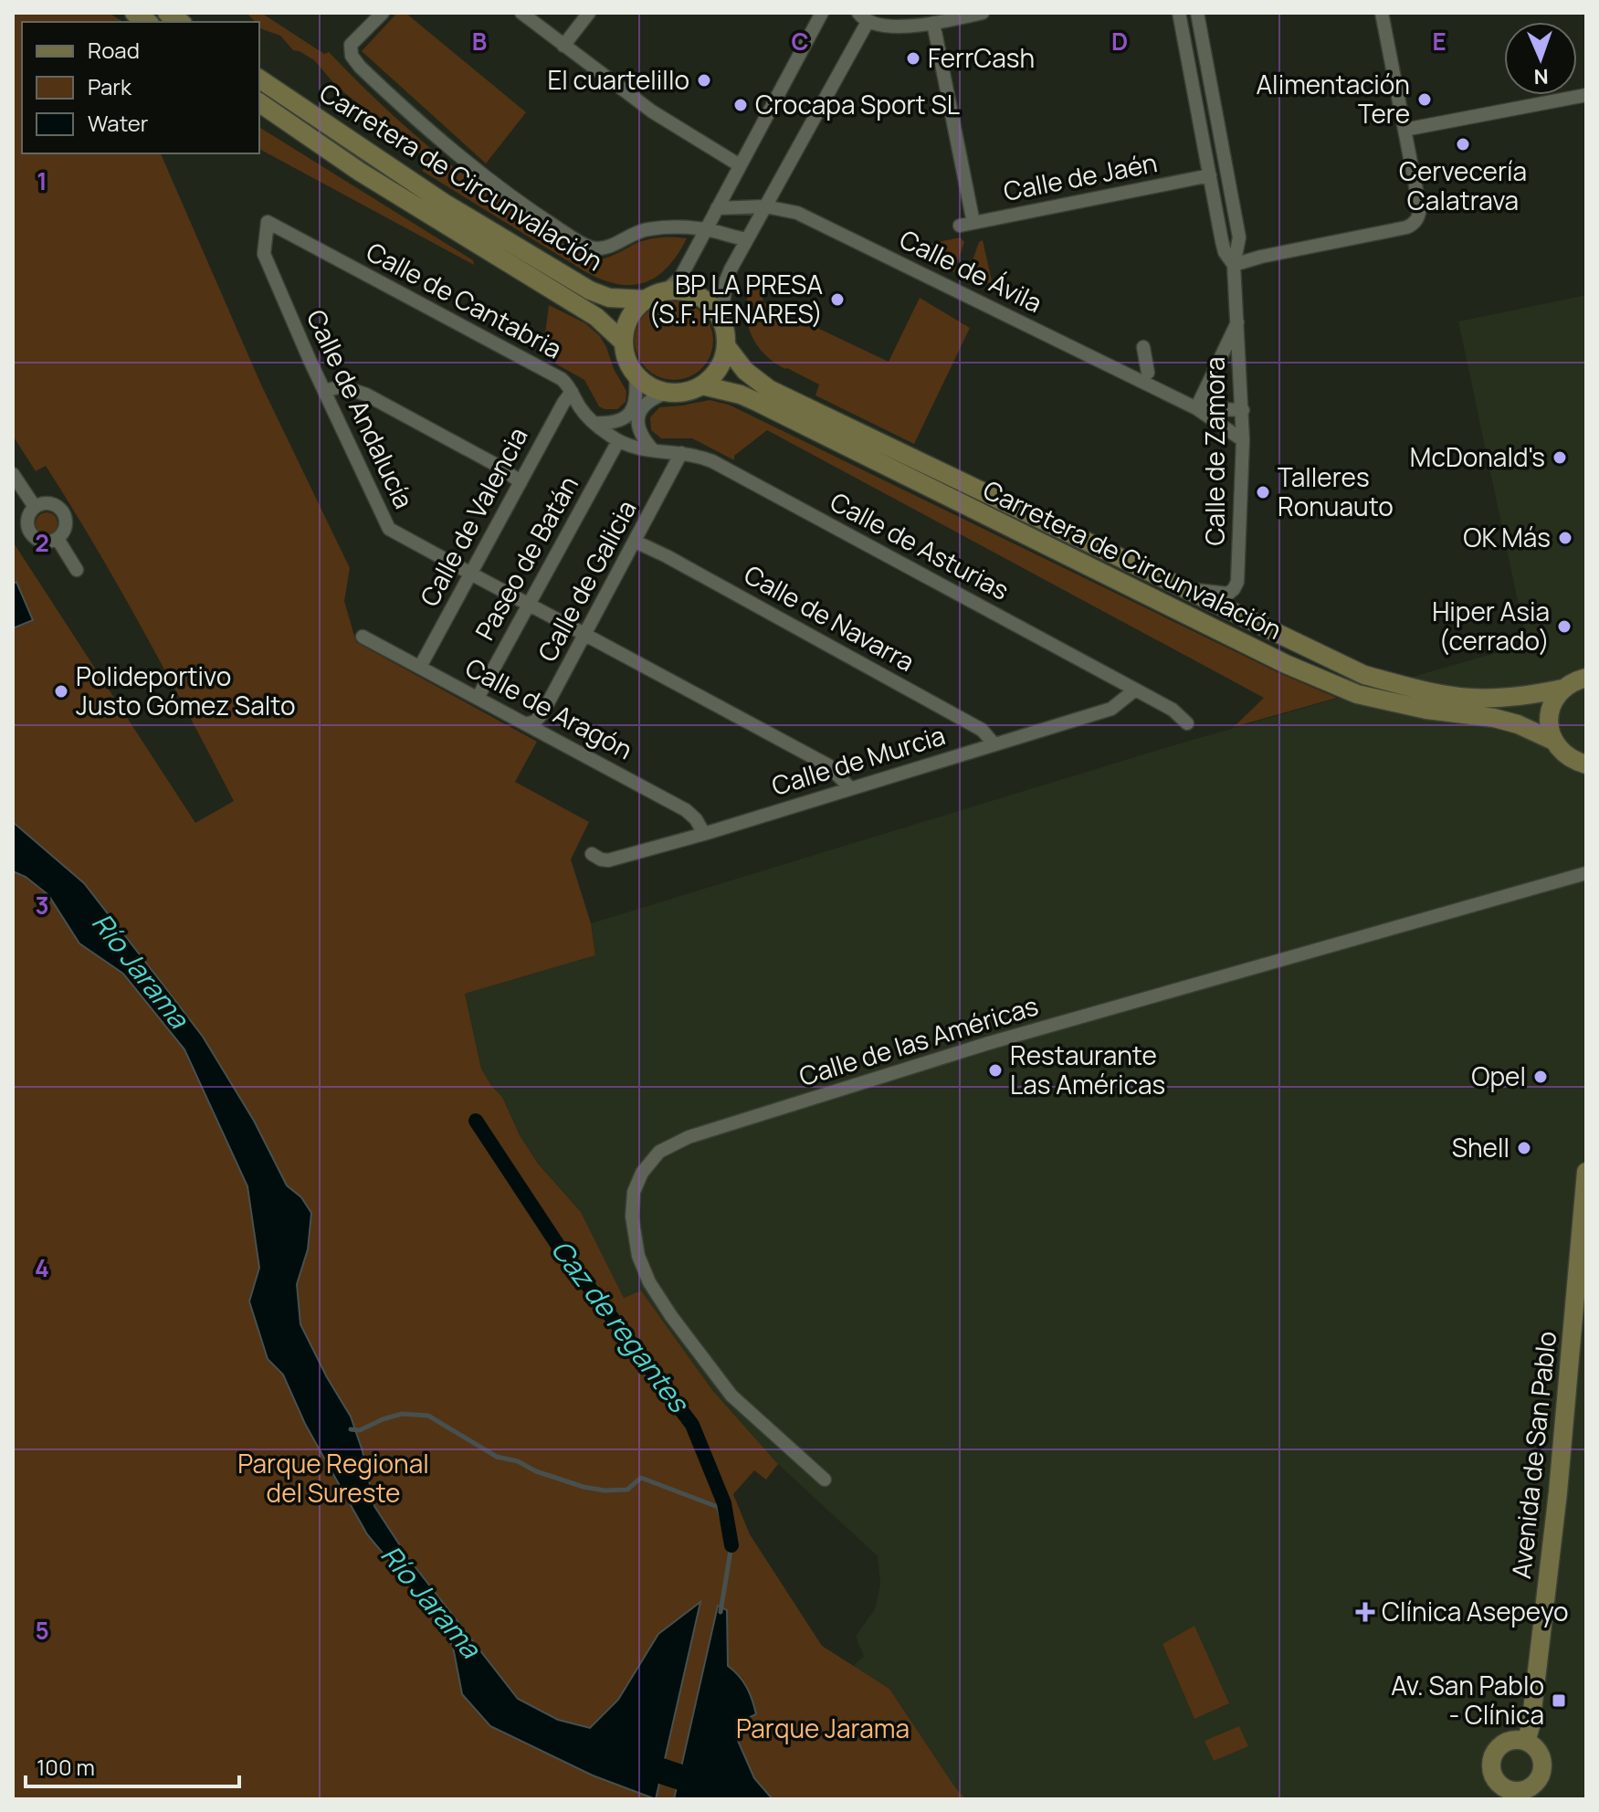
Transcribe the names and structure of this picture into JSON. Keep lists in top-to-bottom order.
{
  "streets": {
    "main road": ["Carretera de Circunvalación", "Avenida de San Pablo"],
    "street": [
      "Calle de Jaén",
      "Calle de Ávila",
      "Calle de Cantabria",
      "Calle de Andalucía",
      "Calle de Zamora",
      "Calle de Valencia",
      "Calle de Asturias",
      "Paseo de Batán",
      "Calle de Galicia",
      "Calle de Navarra",
      "Calle de Aragón",
      "Calle de Murcia",
      "Calle de las Américas"
    ]
  },
  "crossings": [
    ["Carretera de Circunvalación", "Calle de Zamora"],
    ["Calle de Jaén", "Calle de Zamora"],
    ["Calle de Ávila", "Calle de Zamora"],
    ["Calle de Cantabria", "Calle de Andalucía"],
    ["Calle de Cantabria", "Calle de Valencia"],
    ["Calle de Cantabria", "Calle de Asturias"],
    ["Calle de Cantabria", "Paseo de Batán"],
    ["Calle de Andalucía", "Calle de Valencia"],
    ["Calle de Andalucía", "Paseo de Batán"],
    ["Calle de Andalucía", "Calle de Galicia"],
    ["Calle de Andalucía", "Calle de Murcia"],
    ["Calle de Valencia", "Calle de Aragón"],
    ["Calle de Asturias", "Paseo de Batán"],
    ["Calle de Asturias", "Calle de Galicia"],
    ["Calle de Asturias", "Calle de Murcia"],
    ["Paseo de Batán", "Calle de Aragón"],
    ["Calle de Galicia", "Calle de Navarra"],
    ["Calle de Galicia", "Calle de Aragón"],
    ["Calle de Navarra", "Calle de Murcia"],
    ["Calle de Aragón", "Calle de Murcia"]
  ],
  "water": ["Río Jarama", "Caz de regantes"],
  "parks": ["Parque Regional del Sureste", "Parque Jarama"],
  "places": {
    "other": [
      "FerrCash",
      "El cuartelillo",
      "Alimentación Tere",
      "Crocapa Sport SL",
      "Cervecería Calatrava",
      "BP LA PRESA (S.F. HENARES)",
      "McDonald's",
      "Talleres Ronuauto",
      "OK Más",
      "Hiper Asia (cerrado)",
      "Polideportivo Justo Gómez Salto",
      "Restaurante Las Américas",
      "Opel",
      "Shell"
    ],
    "health": ["Clínica Asepeyo"],
    "transit": ["Av. San Pablo - Clínica"]
  },
  "legend": ["Road", "Park", "Water"],
  "scale_bar": "100 m",
  "north": "bottom",
  "grid": {
    "columns": [
      "B",
      "C",
      "D",
      "E"
    ],
    "rows": [
      "1",
      "2",
      "3",
      "4",
      "5"
    ]
  }
}
